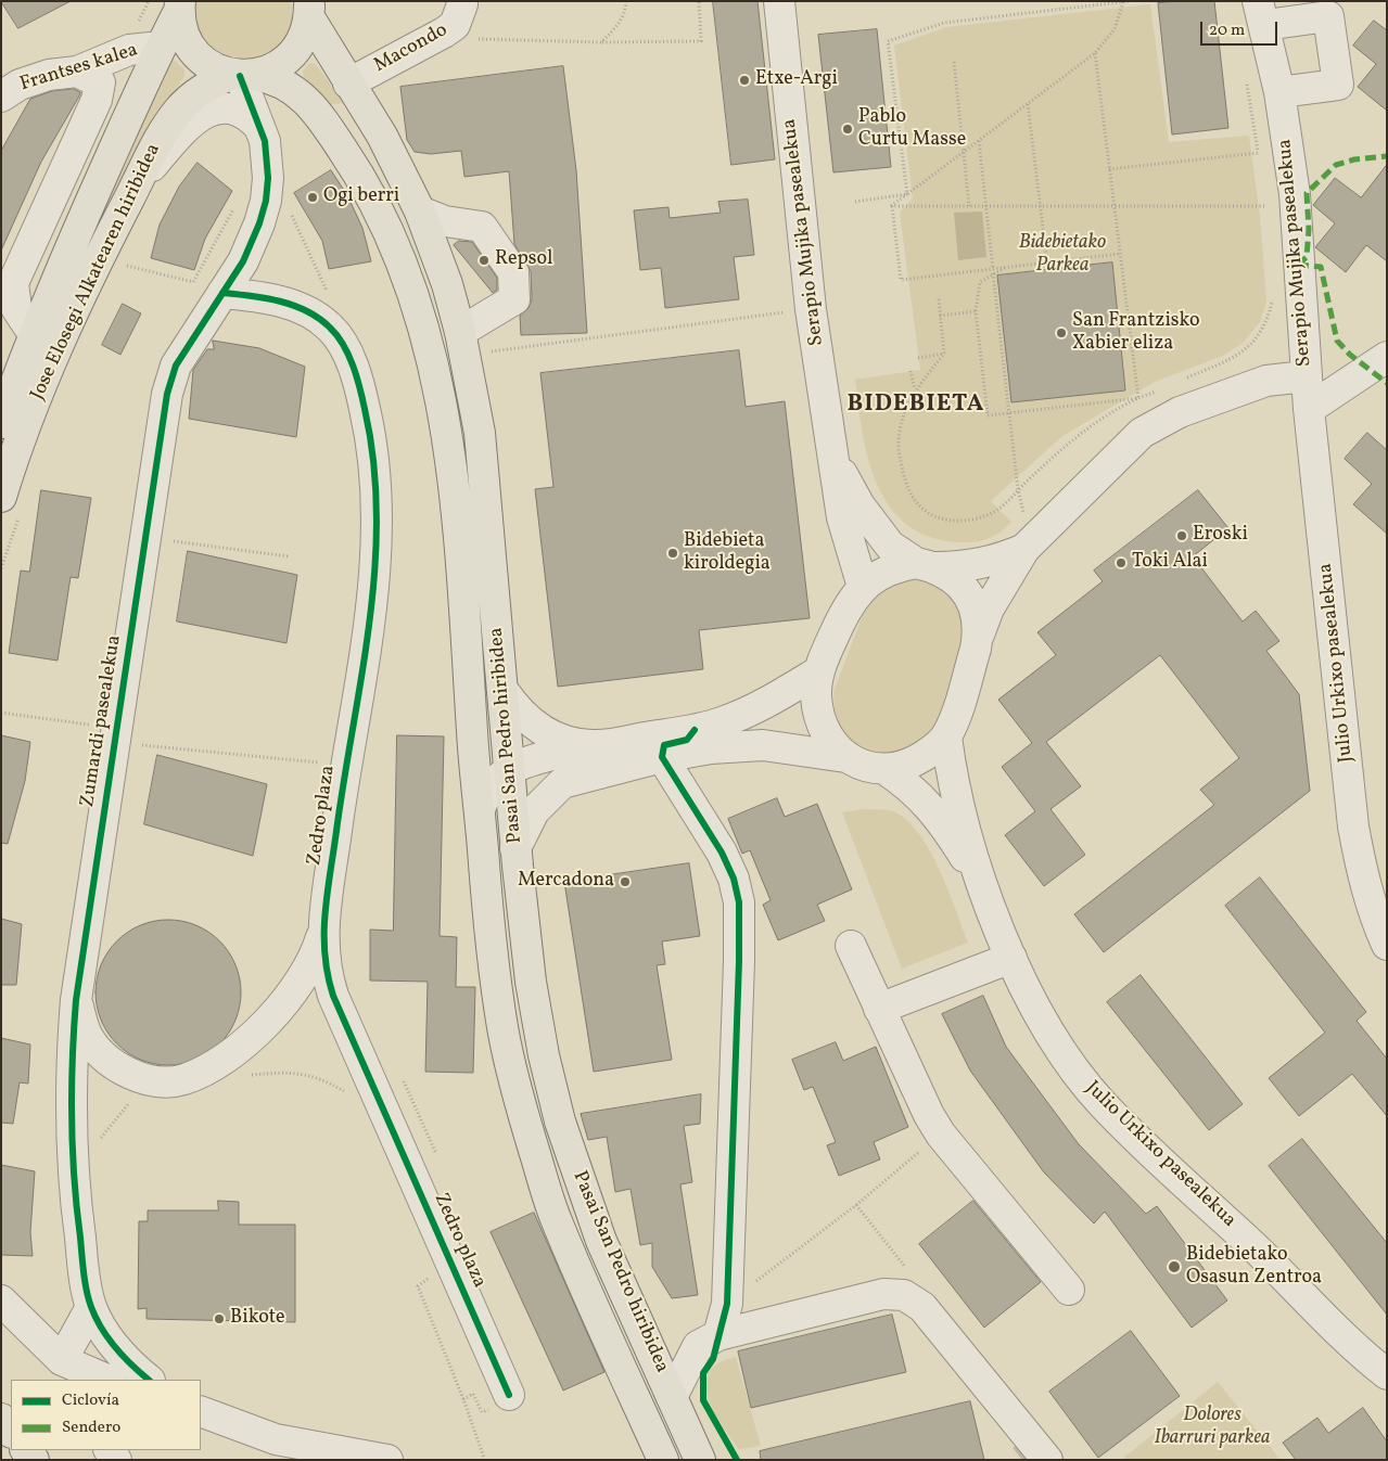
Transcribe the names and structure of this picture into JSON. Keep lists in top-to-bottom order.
{
  "streets": {
    "main road": ["Jose Elosegi Alkatearen hiribidea", "Pasai San Pedro hiribidea"],
    "street": [
      "Macondo",
      "Frantses kalea",
      "Serapio Mujika pasealekua",
      "Julio Urkixo pasealekua",
      "Zumardi pasealekua",
      "Zedro plaza"
    ]
  },
  "crossings": [
    ["Macondo", "Pasai San Pedro hiribidea"],
    ["Frantses kalea", "Jose Elosegi Alkatearen hiribidea"],
    ["Serapio Mujika pasealekua", "Julio Urkixo pasealekua"],
    ["Jose Elosegi Alkatearen hiribidea", "Zumardi pasealekua"],
    ["Jose Elosegi Alkatearen hiribidea", "Pasai San Pedro hiribidea"],
    ["Zumardi pasealekua", "Pasai San Pedro hiribidea"],
    ["Zumardi pasealekua", "Zedro plaza"]
  ],
  "districts": ["BIDEBIETA"],
  "parks": ["Bidebietako Parkea", "Dolores Ibarruri parkea"],
  "places": [
    "Etxe-Argi",
    "Pablo Curtu Masse",
    "Ogi berri",
    "Repsol",
    "San Frantzisko Xabier eliza",
    "Eroski",
    "Bidebieta kiroldegia",
    "Toki Alai",
    "Mercadona",
    "Bidebietako Osasun Zentroa",
    "Bikote"
  ],
  "legend": ["Ciclovía", "Sendero"],
  "scale_bar": "20 m"
}
